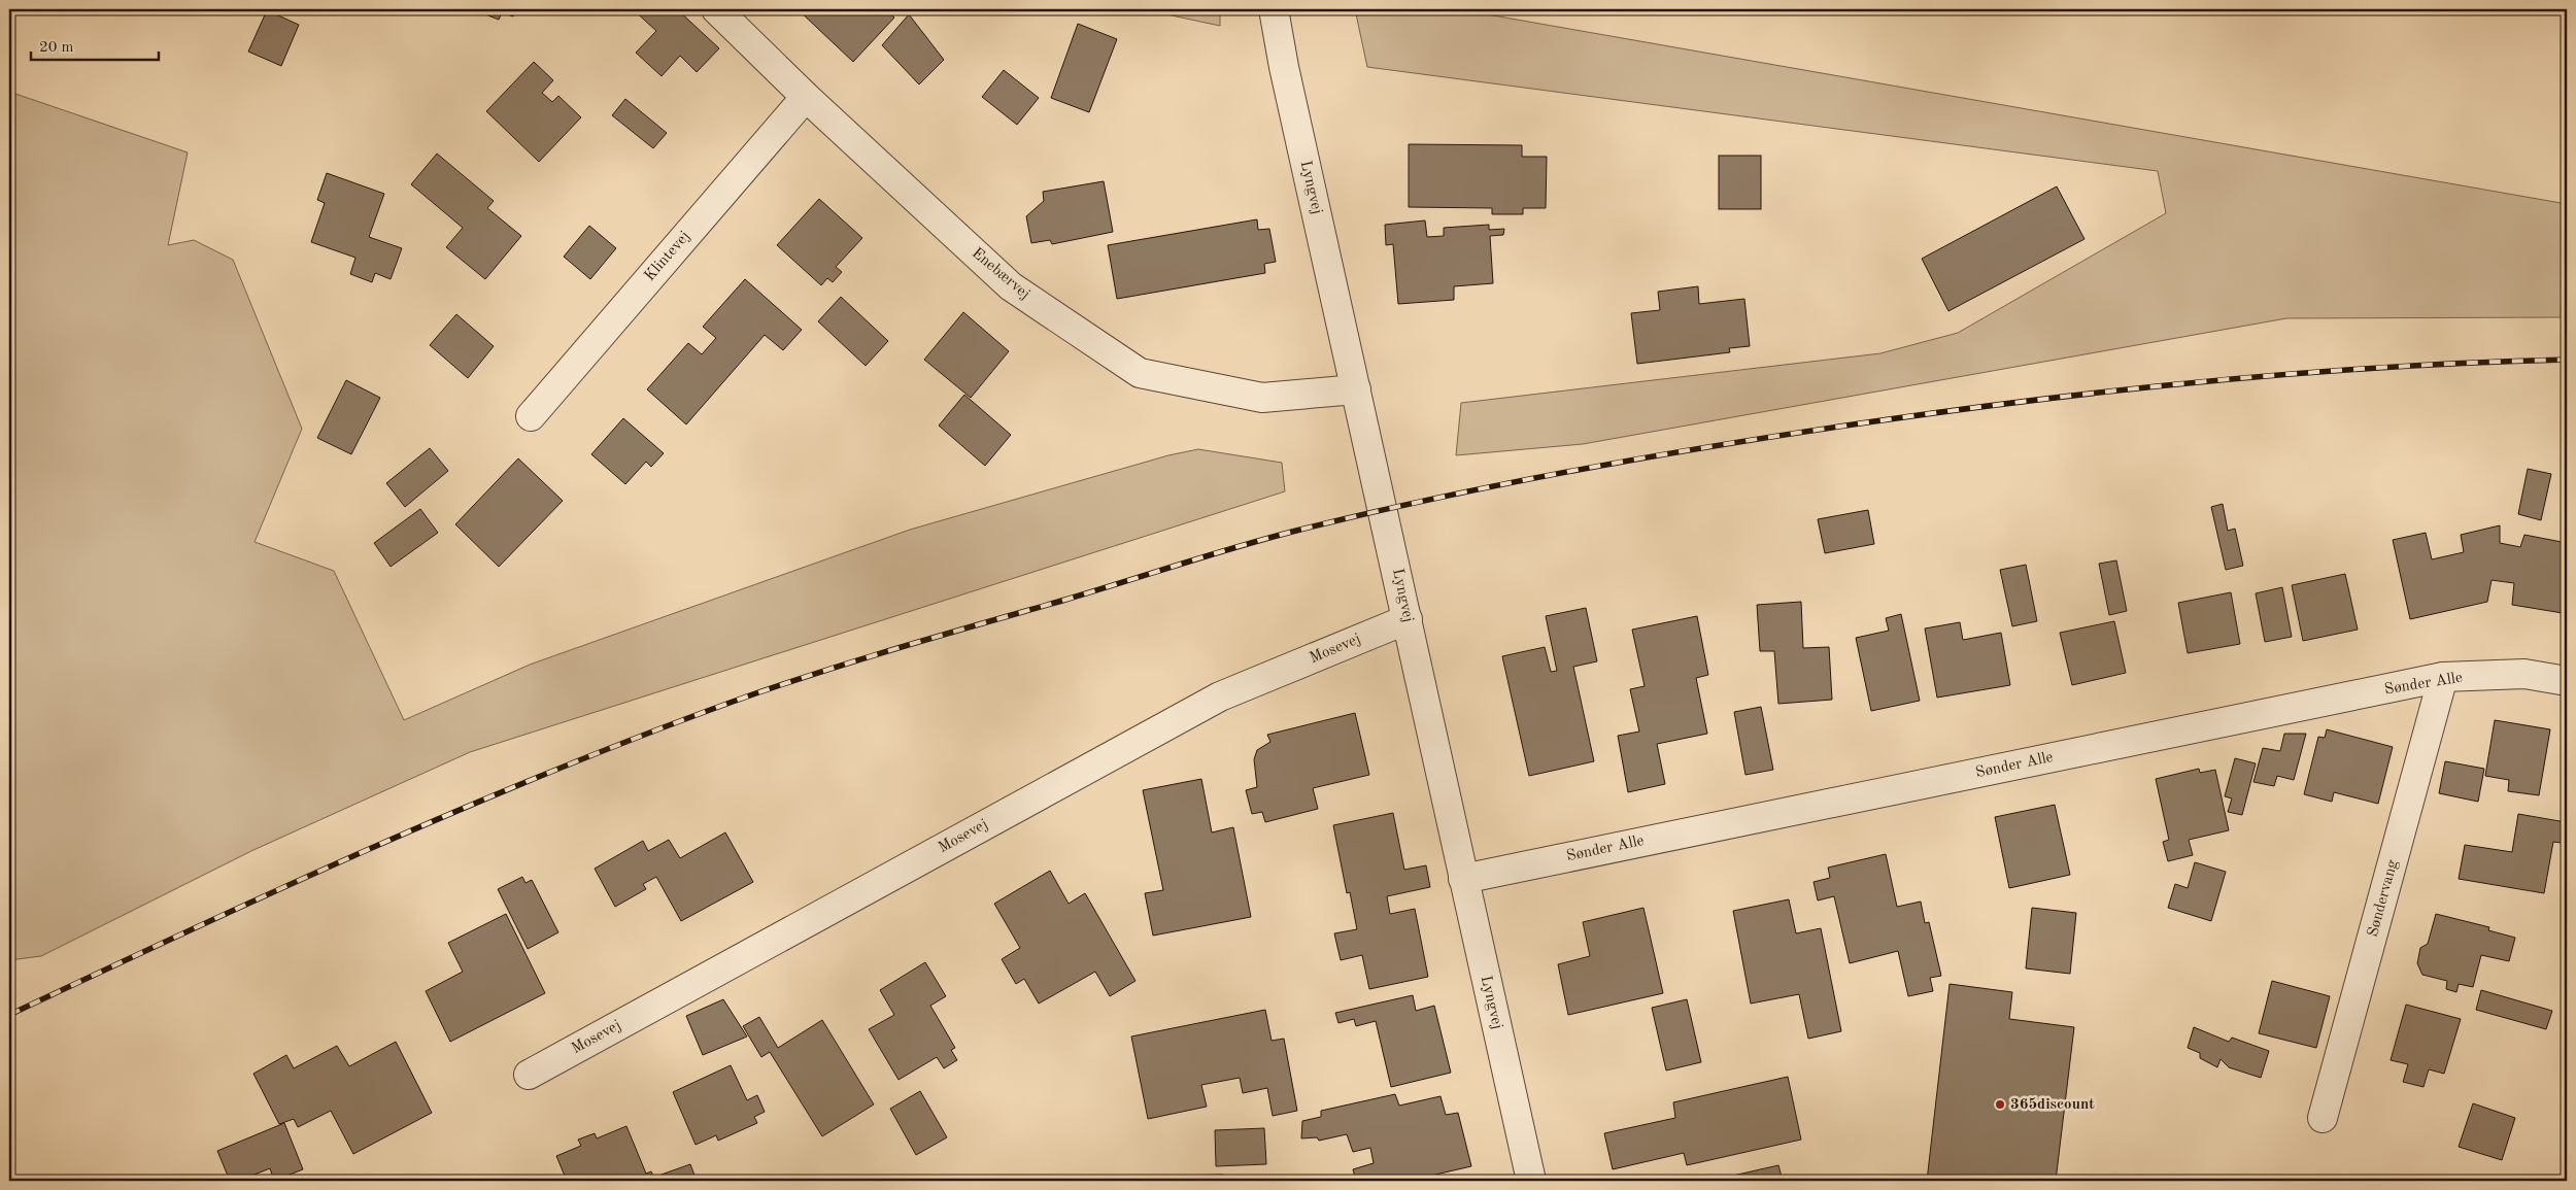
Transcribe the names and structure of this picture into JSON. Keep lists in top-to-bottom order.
{
  "streets": {
    "street": [
      "Lyngvej",
      "Klintevej",
      "Enebærvej",
      "Mosevej",
      "Sønder Alle",
      "Søndervang"
    ]
  },
  "crossings": [
    ["Lyngvej", "Enebærvej"],
    ["Lyngvej", "Mosevej"],
    ["Lyngvej", "Sønder Alle"],
    ["Klintevej", "Enebærvej"],
    ["Sønder Alle", "Søndervang"]
  ],
  "places": ["365discount"],
  "scale_bar": "20 m"
}
